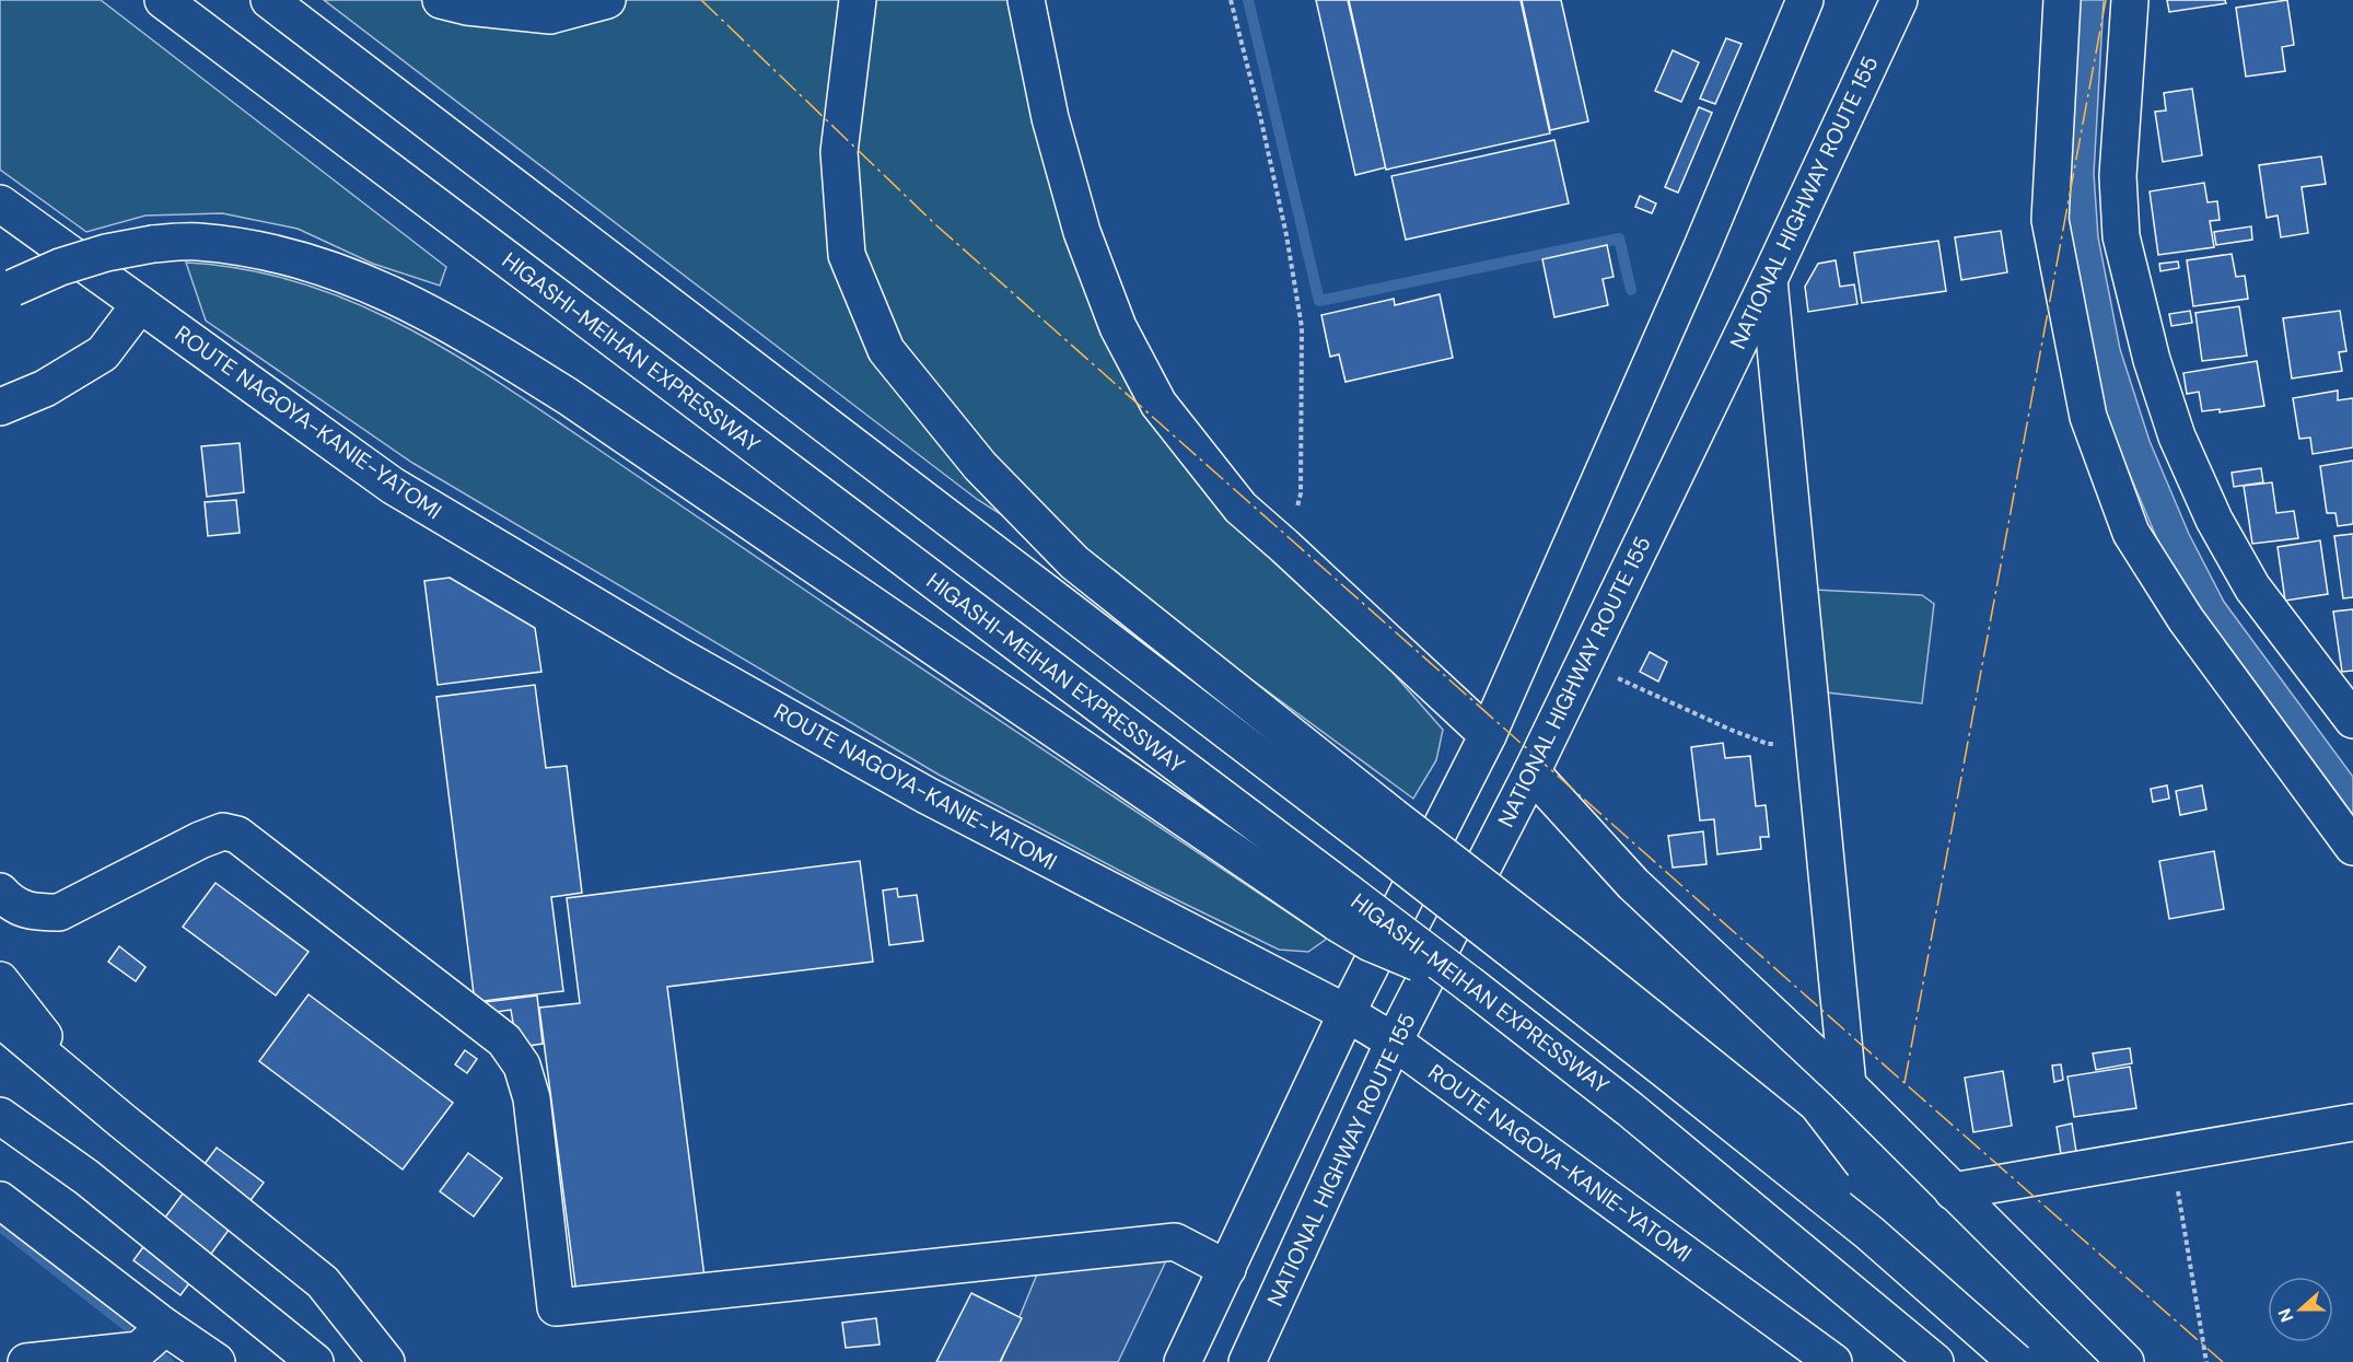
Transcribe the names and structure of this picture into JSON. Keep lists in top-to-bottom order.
{
  "streets": {
    "main road": ["NATIONAL HIGHWAY ROUTE 155", "HIGASHI-MEIHAN EXPRESSWAY", "ROUTE NAGOYA-KANIE-YATOMI"]
  },
  "crossings": [
    ["NATIONAL HIGHWAY ROUTE 155", "ROUTE NAGOYA-KANIE-YATOMI"]
  ],
  "north": "left"
}
